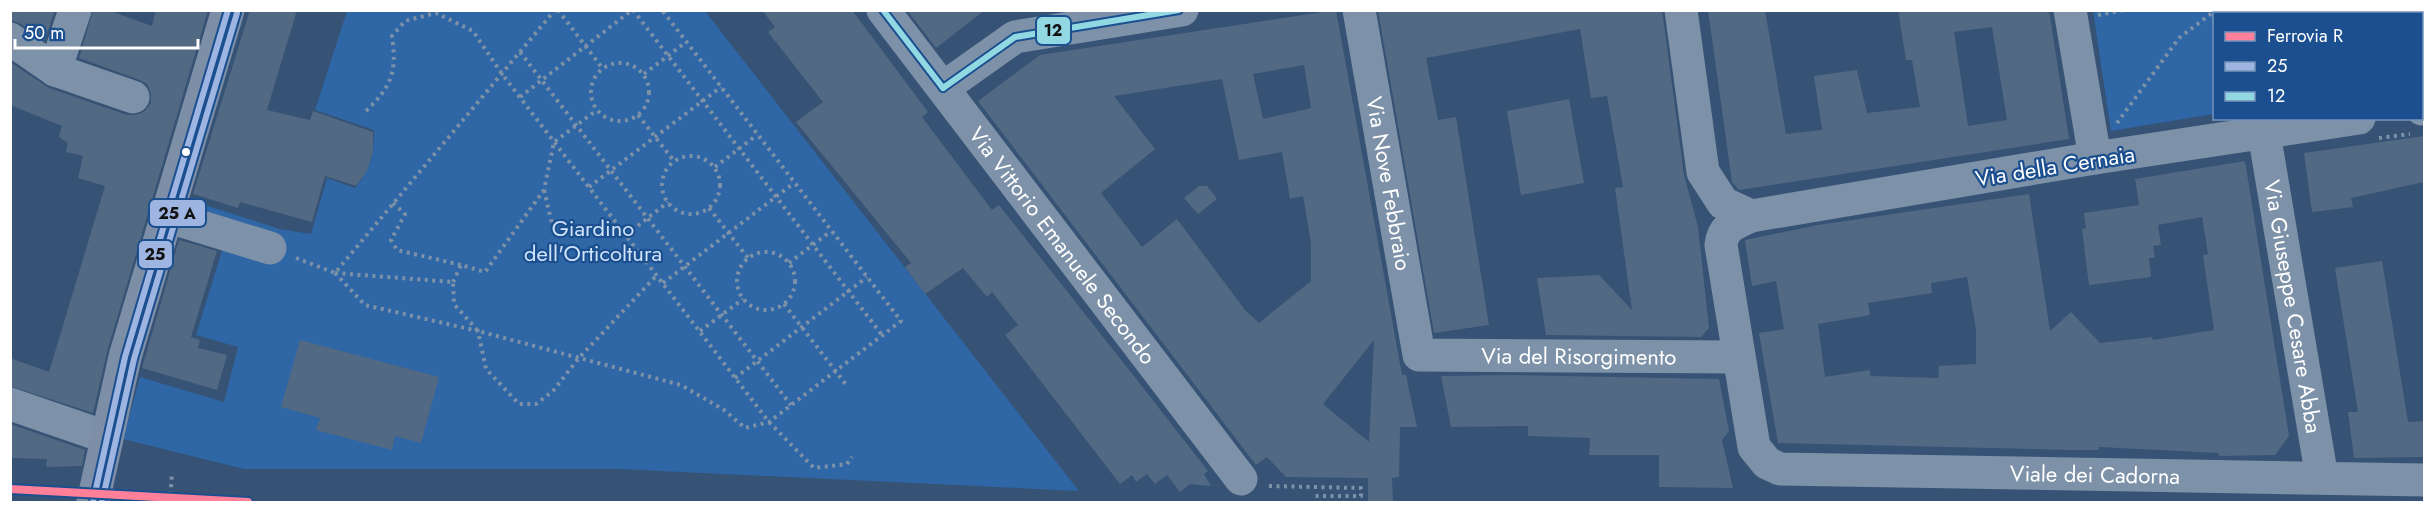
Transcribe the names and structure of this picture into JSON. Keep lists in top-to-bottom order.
{
  "streets": {
    "street": [
      "Via della Cernaia",
      "Via Nove Febbraio",
      "Via Vittorio Emanuele Secondo",
      "Via Giuseppe Cesare Abba",
      "Via del Risorgimento",
      "Viale dei Cadorna"
    ]
  },
  "crossings": [
    ["Via della Cernaia", "Via Giuseppe Cesare Abba"],
    ["Via Nove Febbraio", "Via del Risorgimento"],
    ["Via Giuseppe Cesare Abba", "Viale dei Cadorna"],
    ["Via del Risorgimento", "Viale dei Cadorna"]
  ],
  "parks": ["Giardino dell'Orticoltura"],
  "lines": ["transit line 25", "transit line 12", "rail line R"],
  "legend": ["Ferrovia R", "25", "12"],
  "scale_bar": "50 m"
}
